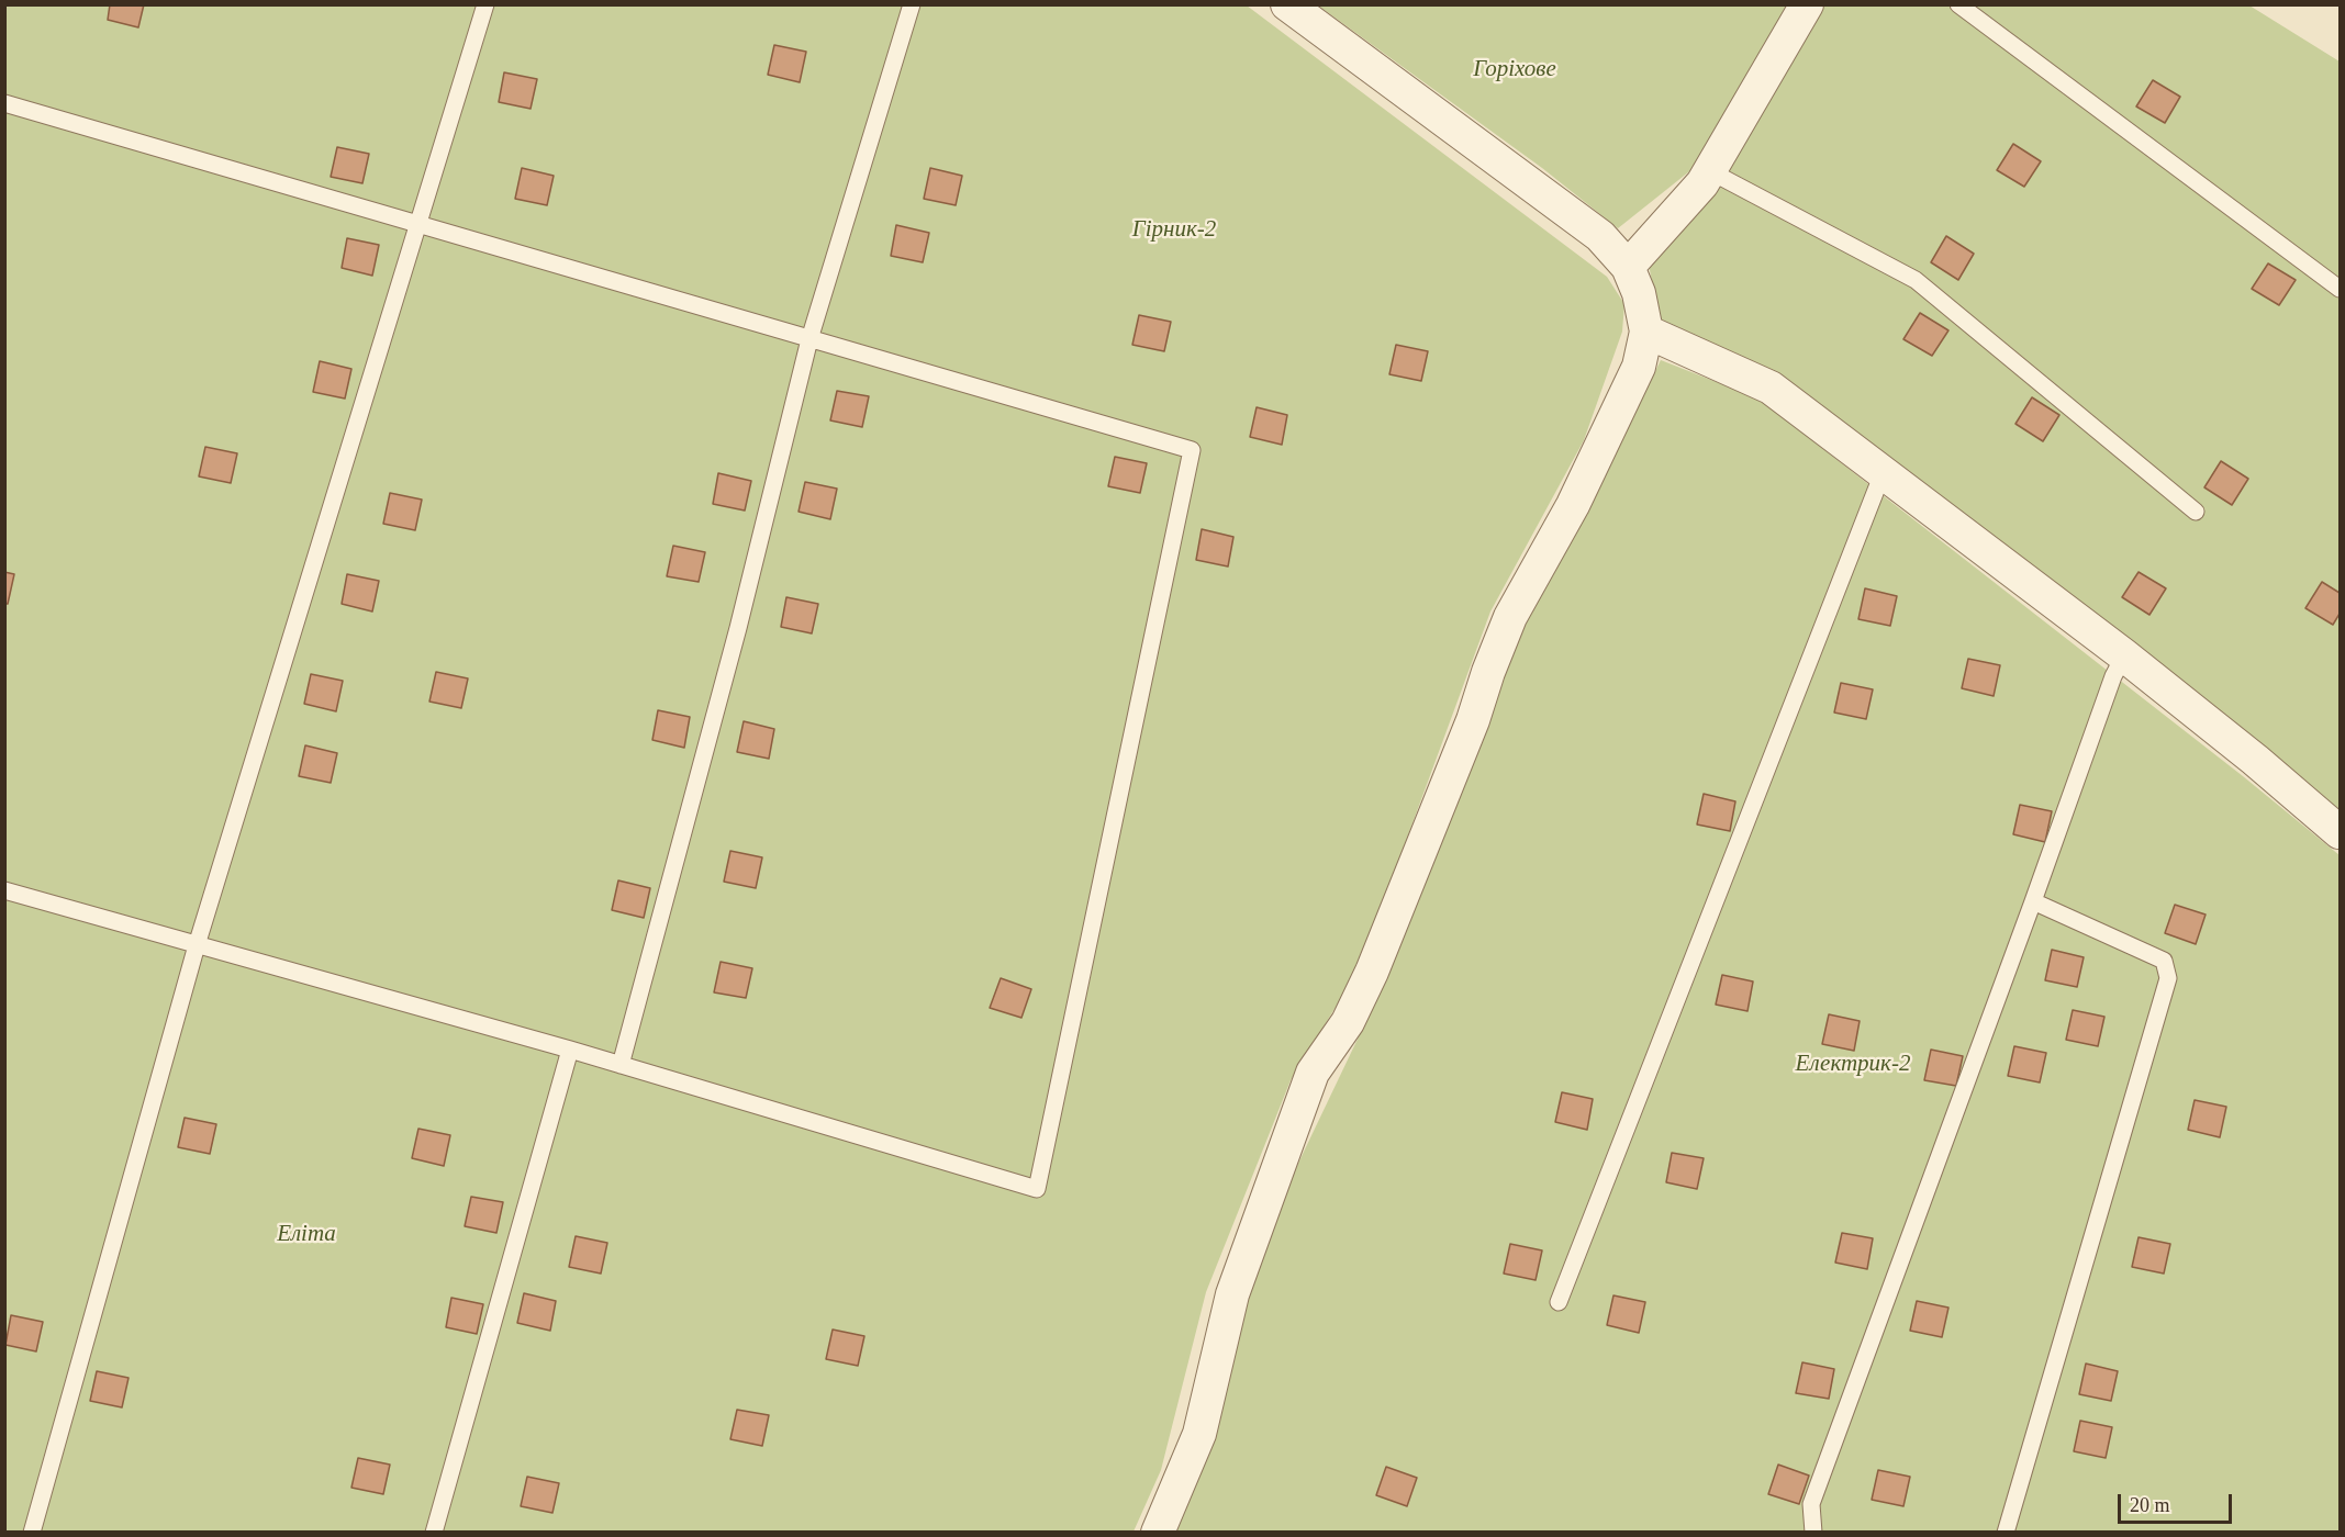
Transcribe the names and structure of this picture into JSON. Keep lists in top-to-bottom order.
{
  "parks": [
    "Горіхове",
    "Гірник-2",
    "Електрик-2",
    "Еліта"
  ],
  "scale_bar": "20 m"
}
